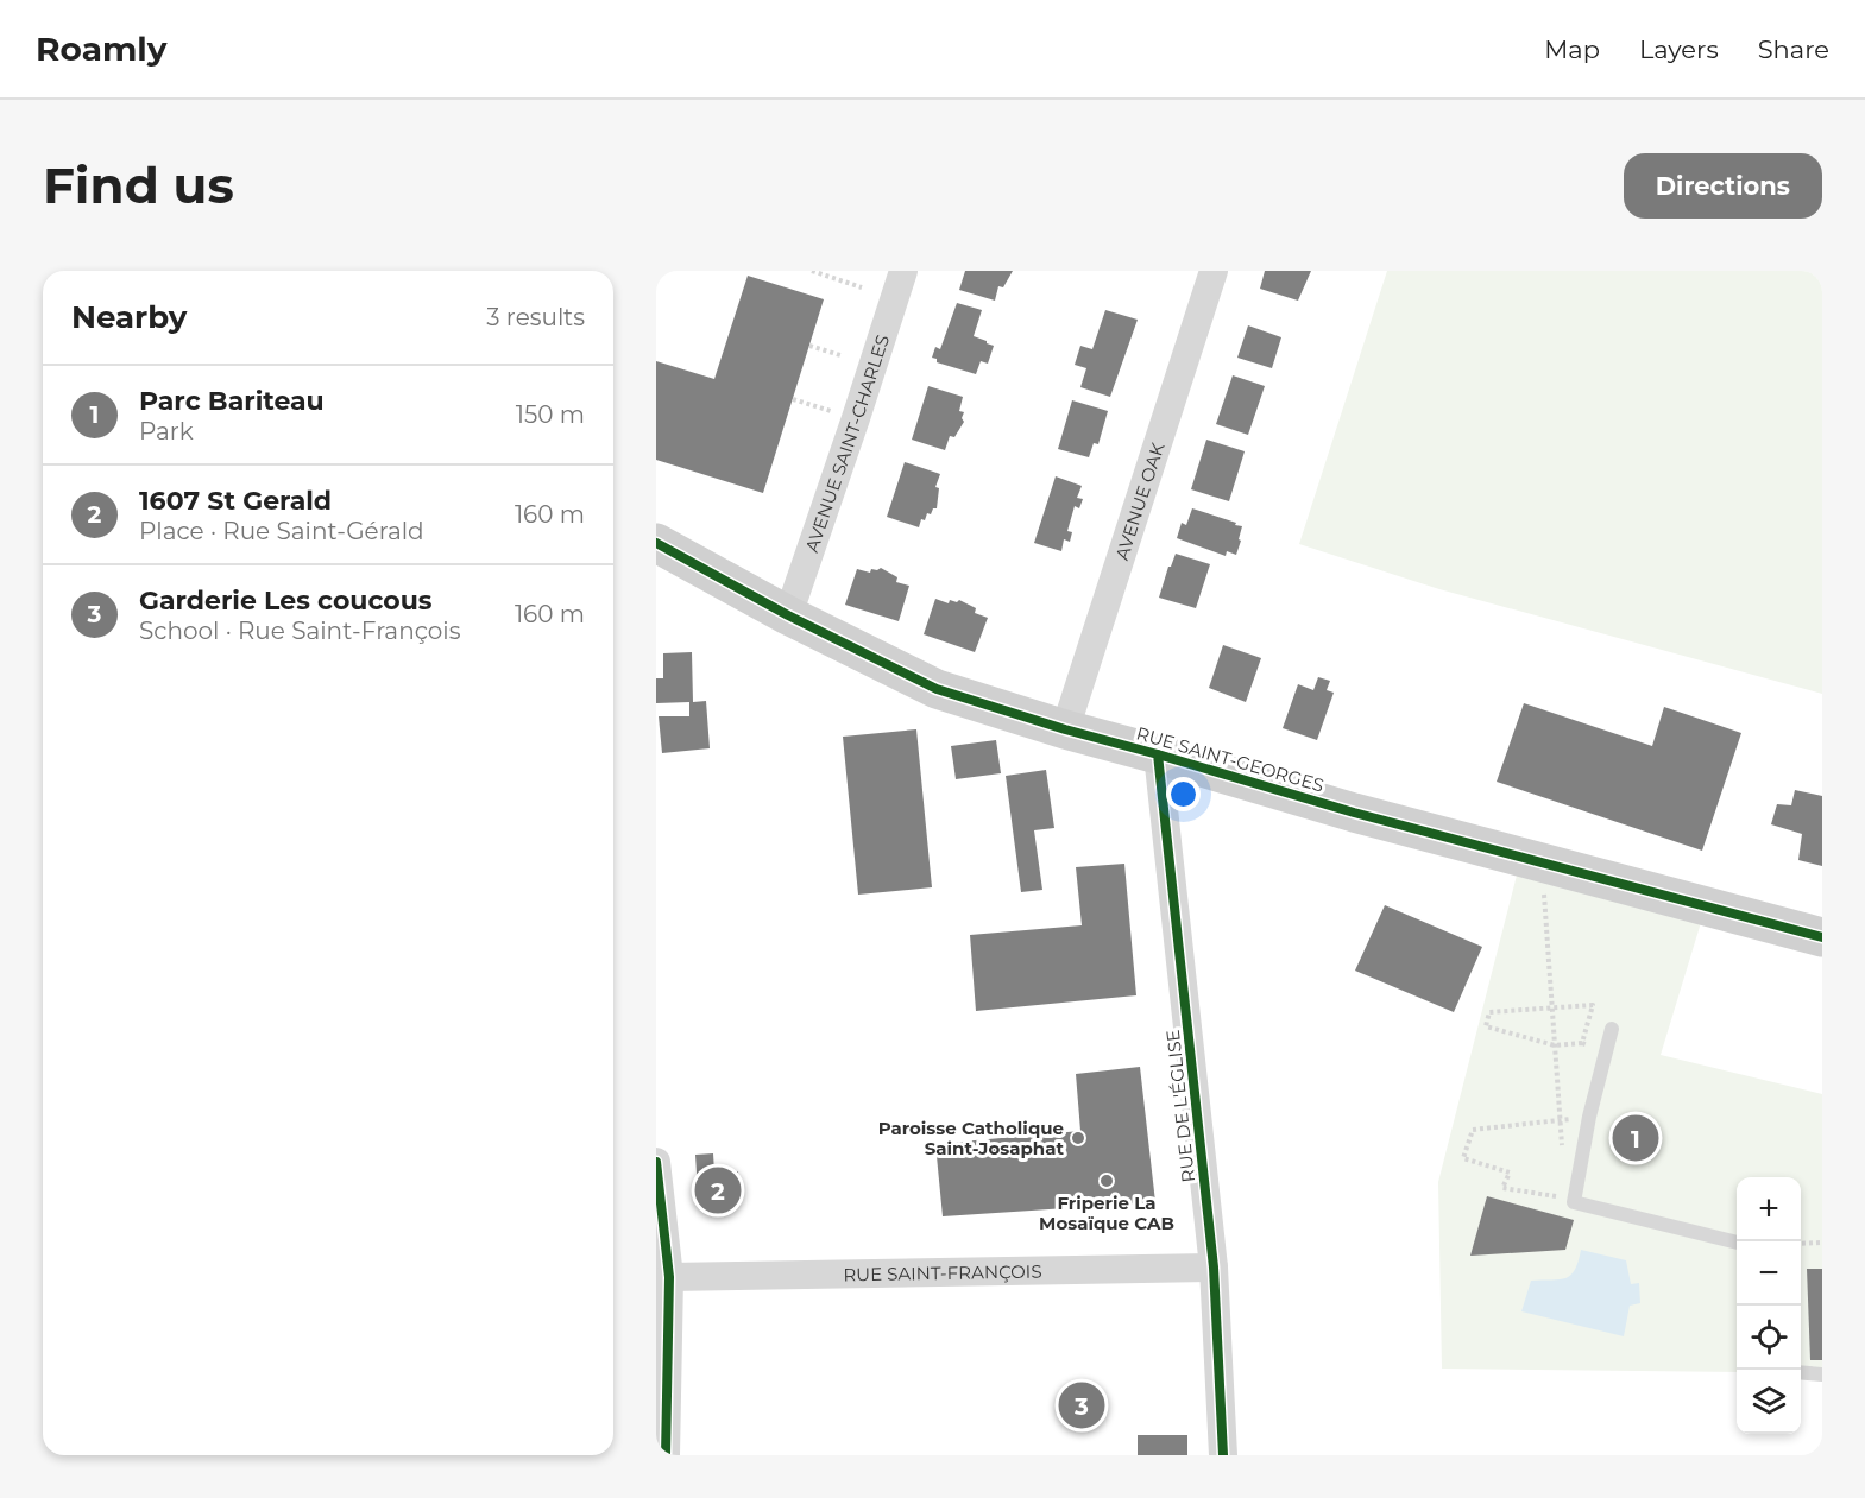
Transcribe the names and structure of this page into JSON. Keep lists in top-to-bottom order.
{
  "streets": {
    "street": [
      "AVENUE SAINT-CHARLES",
      "AVENUE OAK",
      "RUE SAINT-GEORGES",
      "RUE DE L'ÉGLISE",
      "RUE SAINT-FRANÇOIS"
    ]
  },
  "crossings": [
    ["AVENUE SAINT-CHARLES", "RUE SAINT-GEORGES"],
    ["AVENUE OAK", "RUE SAINT-GEORGES"],
    ["RUE SAINT-GEORGES", "RUE DE L'ÉGLISE"],
    ["RUE DE L'ÉGLISE", "RUE SAINT-FRANÇOIS"]
  ],
  "places": ["Paroisse Catholique Saint-Josaphat", "Friperie La Mosaïque CAB"],
  "page": {
    "header": "Roamly",
    "nav": ["Map", "Layers", "Share"],
    "buttons": "Directions",
    "title": "Find us",
    "heading": ["Nearby", "3 results"],
    "list": [
      {
        "mark": "1",
        "name": "Parc Bariteau",
        "note": "Park",
        "value": "150 m"
      },
      {
        "mark": "2",
        "name": "1607 St Gerald",
        "note": "Place · Rue Saint-Gérald",
        "value": "160 m"
      },
      {
        "mark": "3",
        "name": "Garderie Les coucous",
        "note": "School · Rue Saint-François",
        "value": "160 m"
      }
    ],
    "pins": ["1", "2", "3"],
    "map_buttons": ["+", "−"]
  }
}
